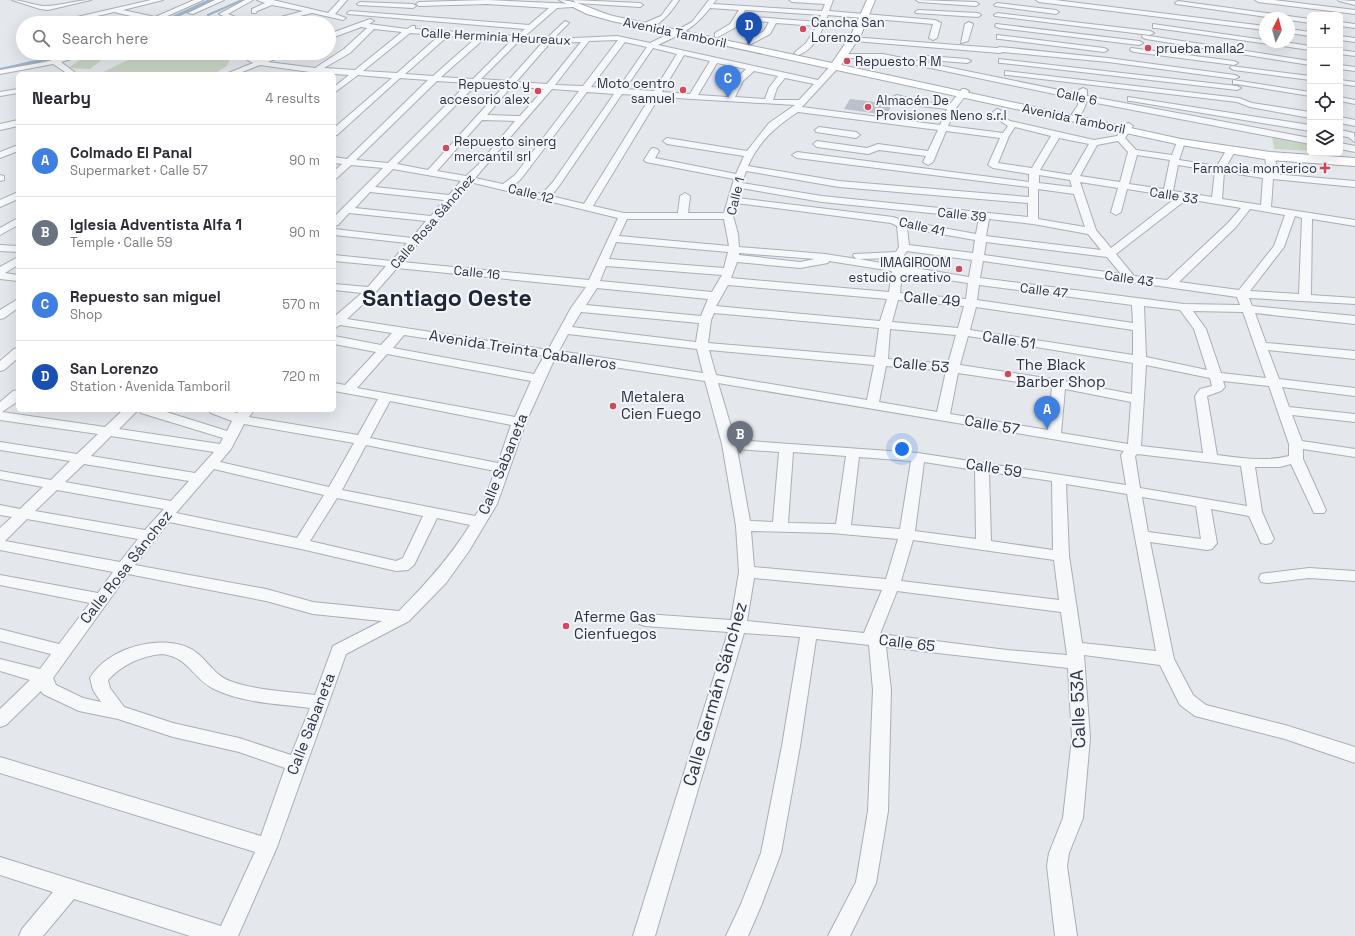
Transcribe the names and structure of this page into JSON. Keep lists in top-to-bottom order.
{
  "streets": {
    "main road": ["Avenida Tamboril"],
    "street": [
      "Calle Herminia Heureaux",
      "Calle 6",
      "Calle 12",
      "Calle 33",
      "Calle 1",
      "Calle 39",
      "Calle Rosa Sánchez",
      "Calle 41",
      "Calle 16",
      "Calle 43",
      "Calle 47",
      "Calle 49",
      "Calle 51",
      "Avenida Treinta Caballeros",
      "Calle 53",
      "Calle 57",
      "Calle Sabaneta",
      "Calle 59",
      "Calle 65",
      "Calle Germán Sánchez",
      "Calle 53A"
    ]
  },
  "crossings": [
    ["Avenida Tamboril", "Calle 6"],
    ["Avenida Tamboril", "Calle 1"],
    ["Calle Herminia Heureaux", "Calle 1"],
    ["Calle Herminia Heureaux", "Calle Rosa Sánchez"],
    ["Calle 6", "Calle 1"],
    ["Calle 12", "Calle 1"],
    ["Calle 12", "Calle Rosa Sánchez"],
    ["Calle 12", "Calle Sabaneta"],
    ["Calle 1", "Calle 39"],
    ["Calle 1", "Calle 41"],
    ["Calle 1", "Calle 16"],
    ["Calle 1", "Calle 49"],
    ["Calle 1", "Calle 51"],
    ["Calle 1", "Avenida Treinta Caballeros"],
    ["Calle 1", "Calle 53"],
    ["Calle 1", "Calle 57"],
    ["Calle 1", "Calle Germán Sánchez"],
    ["Calle Rosa Sánchez", "Calle 16"],
    ["Calle 16", "Calle Sabaneta"],
    ["Calle 43", "Calle 47"],
    ["Calle 49", "Calle Sabaneta"],
    ["Calle 51", "Calle Sabaneta"],
    ["Avenida Treinta Caballeros", "Calle 57"],
    ["Avenida Treinta Caballeros", "Calle Sabaneta"],
    ["Avenida Treinta Caballeros", "Calle Germán Sánchez"],
    ["Calle 53", "Calle Sabaneta"],
    ["Calle 57", "Calle Germán Sánchez"],
    ["Calle 59", "Calle Germán Sánchez"],
    ["Calle 59", "Calle 53A"],
    ["Calle 65", "Calle Germán Sánchez"],
    ["Calle 65", "Calle 53A"]
  ],
  "districts": ["Santiago Oeste"],
  "places": {
    "other": [
      "Cancha San Lorenzo",
      "prueba malla2",
      "Repuesto R M",
      "Moto centro samuel",
      "Repuesto y accesorio alex",
      "Almacén De Provisiones Neno s.r.l",
      "Repuesto sinerg mercantil srl",
      "IMAGIROOM estudio creativo",
      "The Black Barber Shop",
      "Metalera Cien Fuego",
      "Aferme Gas Cienfuegos"
    ],
    "health": ["Farmacia monterico"]
  },
  "north": "top",
  "page": {
    "map_buttons": ["+", "−"],
    "pins": [
      "D",
      "C",
      "A",
      "B"
    ],
    "search": "Search here",
    "heading": ["Nearby", "4 results"],
    "list": [
      {
        "mark": "A",
        "name": "Colmado El Panal",
        "note": "Supermarket · Calle 57",
        "value": "90 m"
      },
      {
        "mark": "B",
        "name": "Iglesia Adventista Alfa 1",
        "note": "Temple · Calle 59",
        "value": "90 m"
      },
      {
        "mark": "C",
        "name": "Repuesto san miguel",
        "note": "Shop",
        "value": "570 m"
      },
      {
        "mark": "D",
        "name": "San Lorenzo",
        "note": "Station · Avenida Tamboril",
        "value": "720 m"
      }
    ]
  }
}
